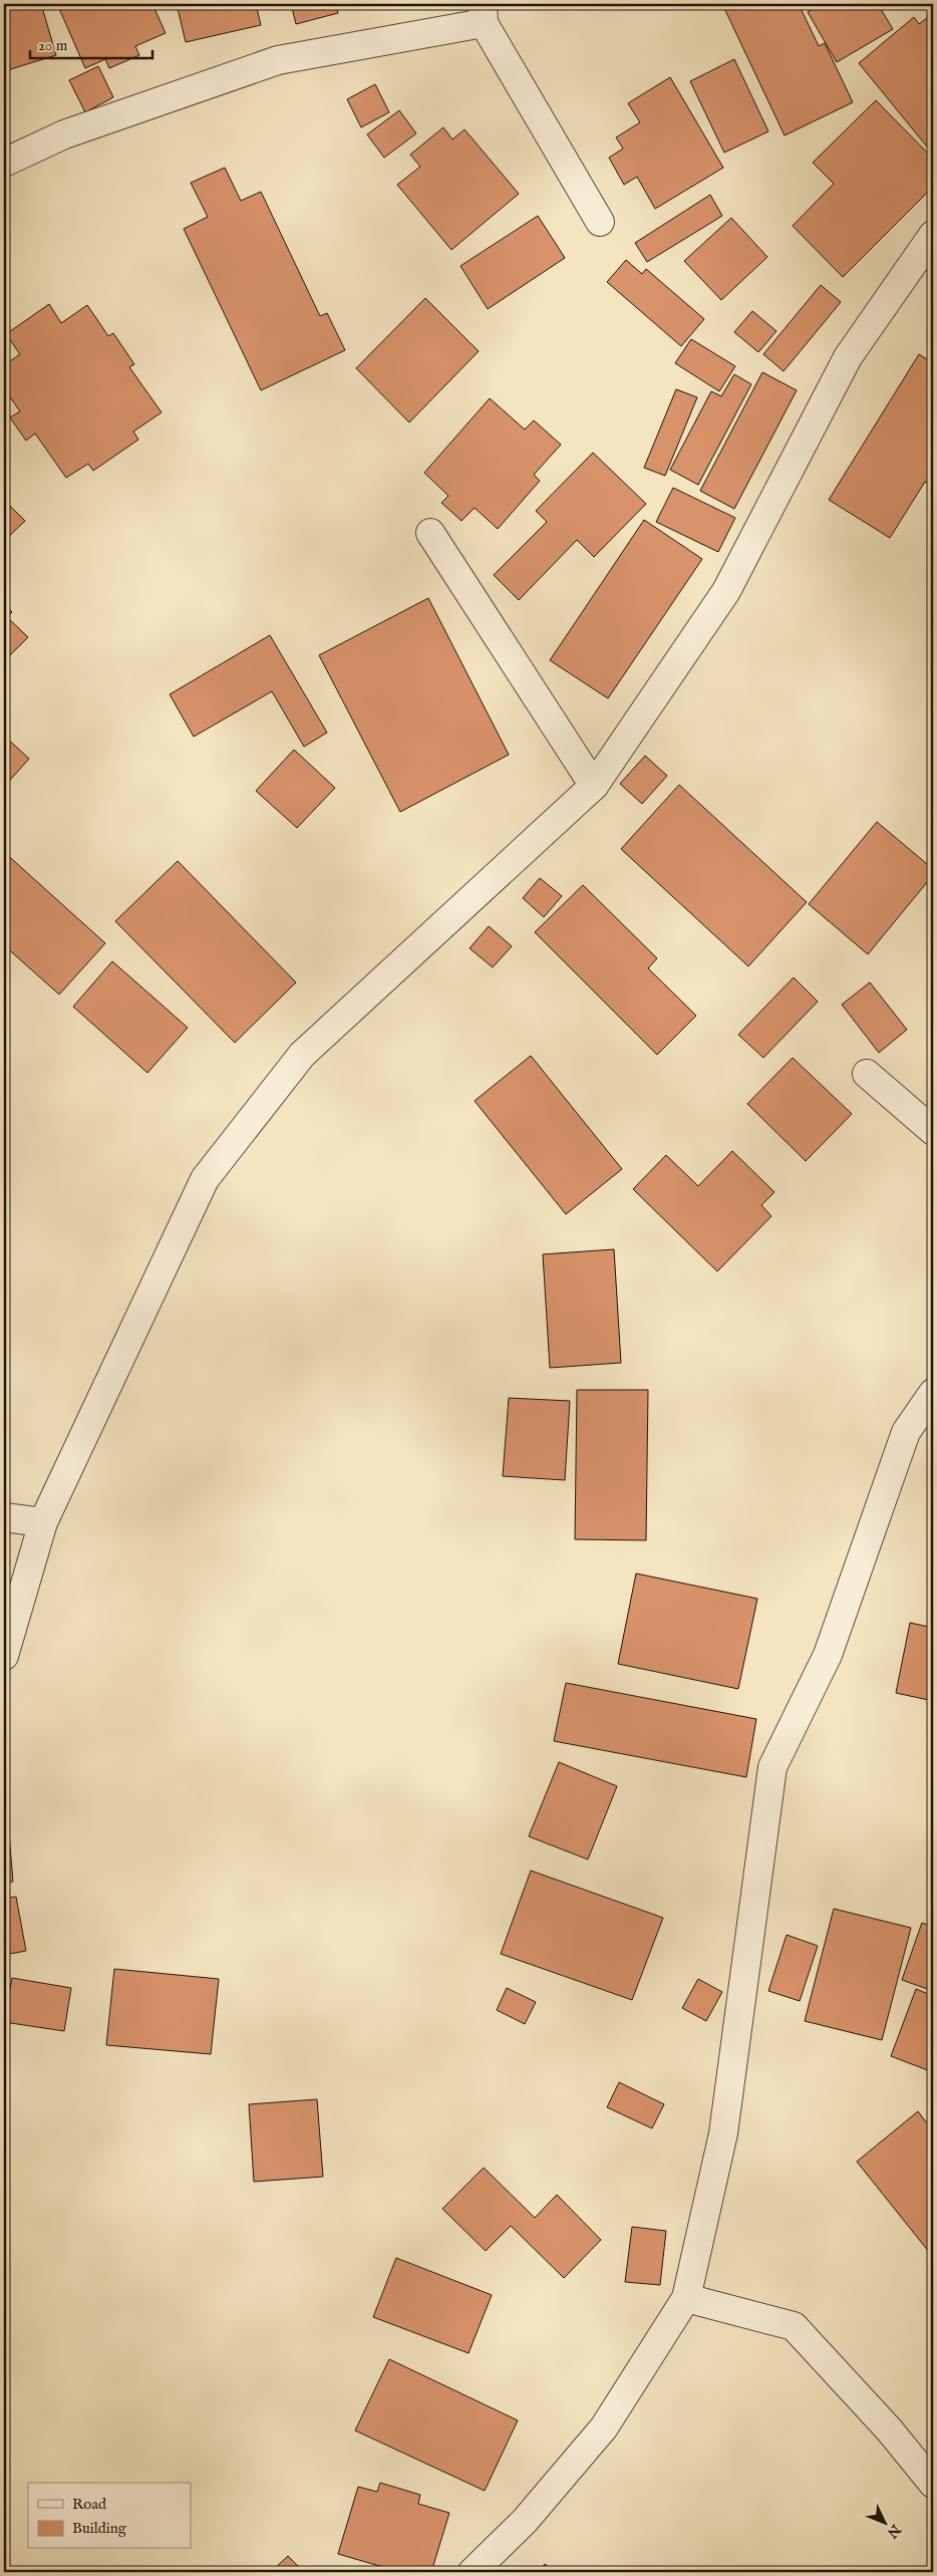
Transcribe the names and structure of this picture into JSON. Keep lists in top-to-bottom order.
{
  "legend": ["Road", "Building"],
  "scale_bar": "20 m",
  "north": "bottom right"
}
